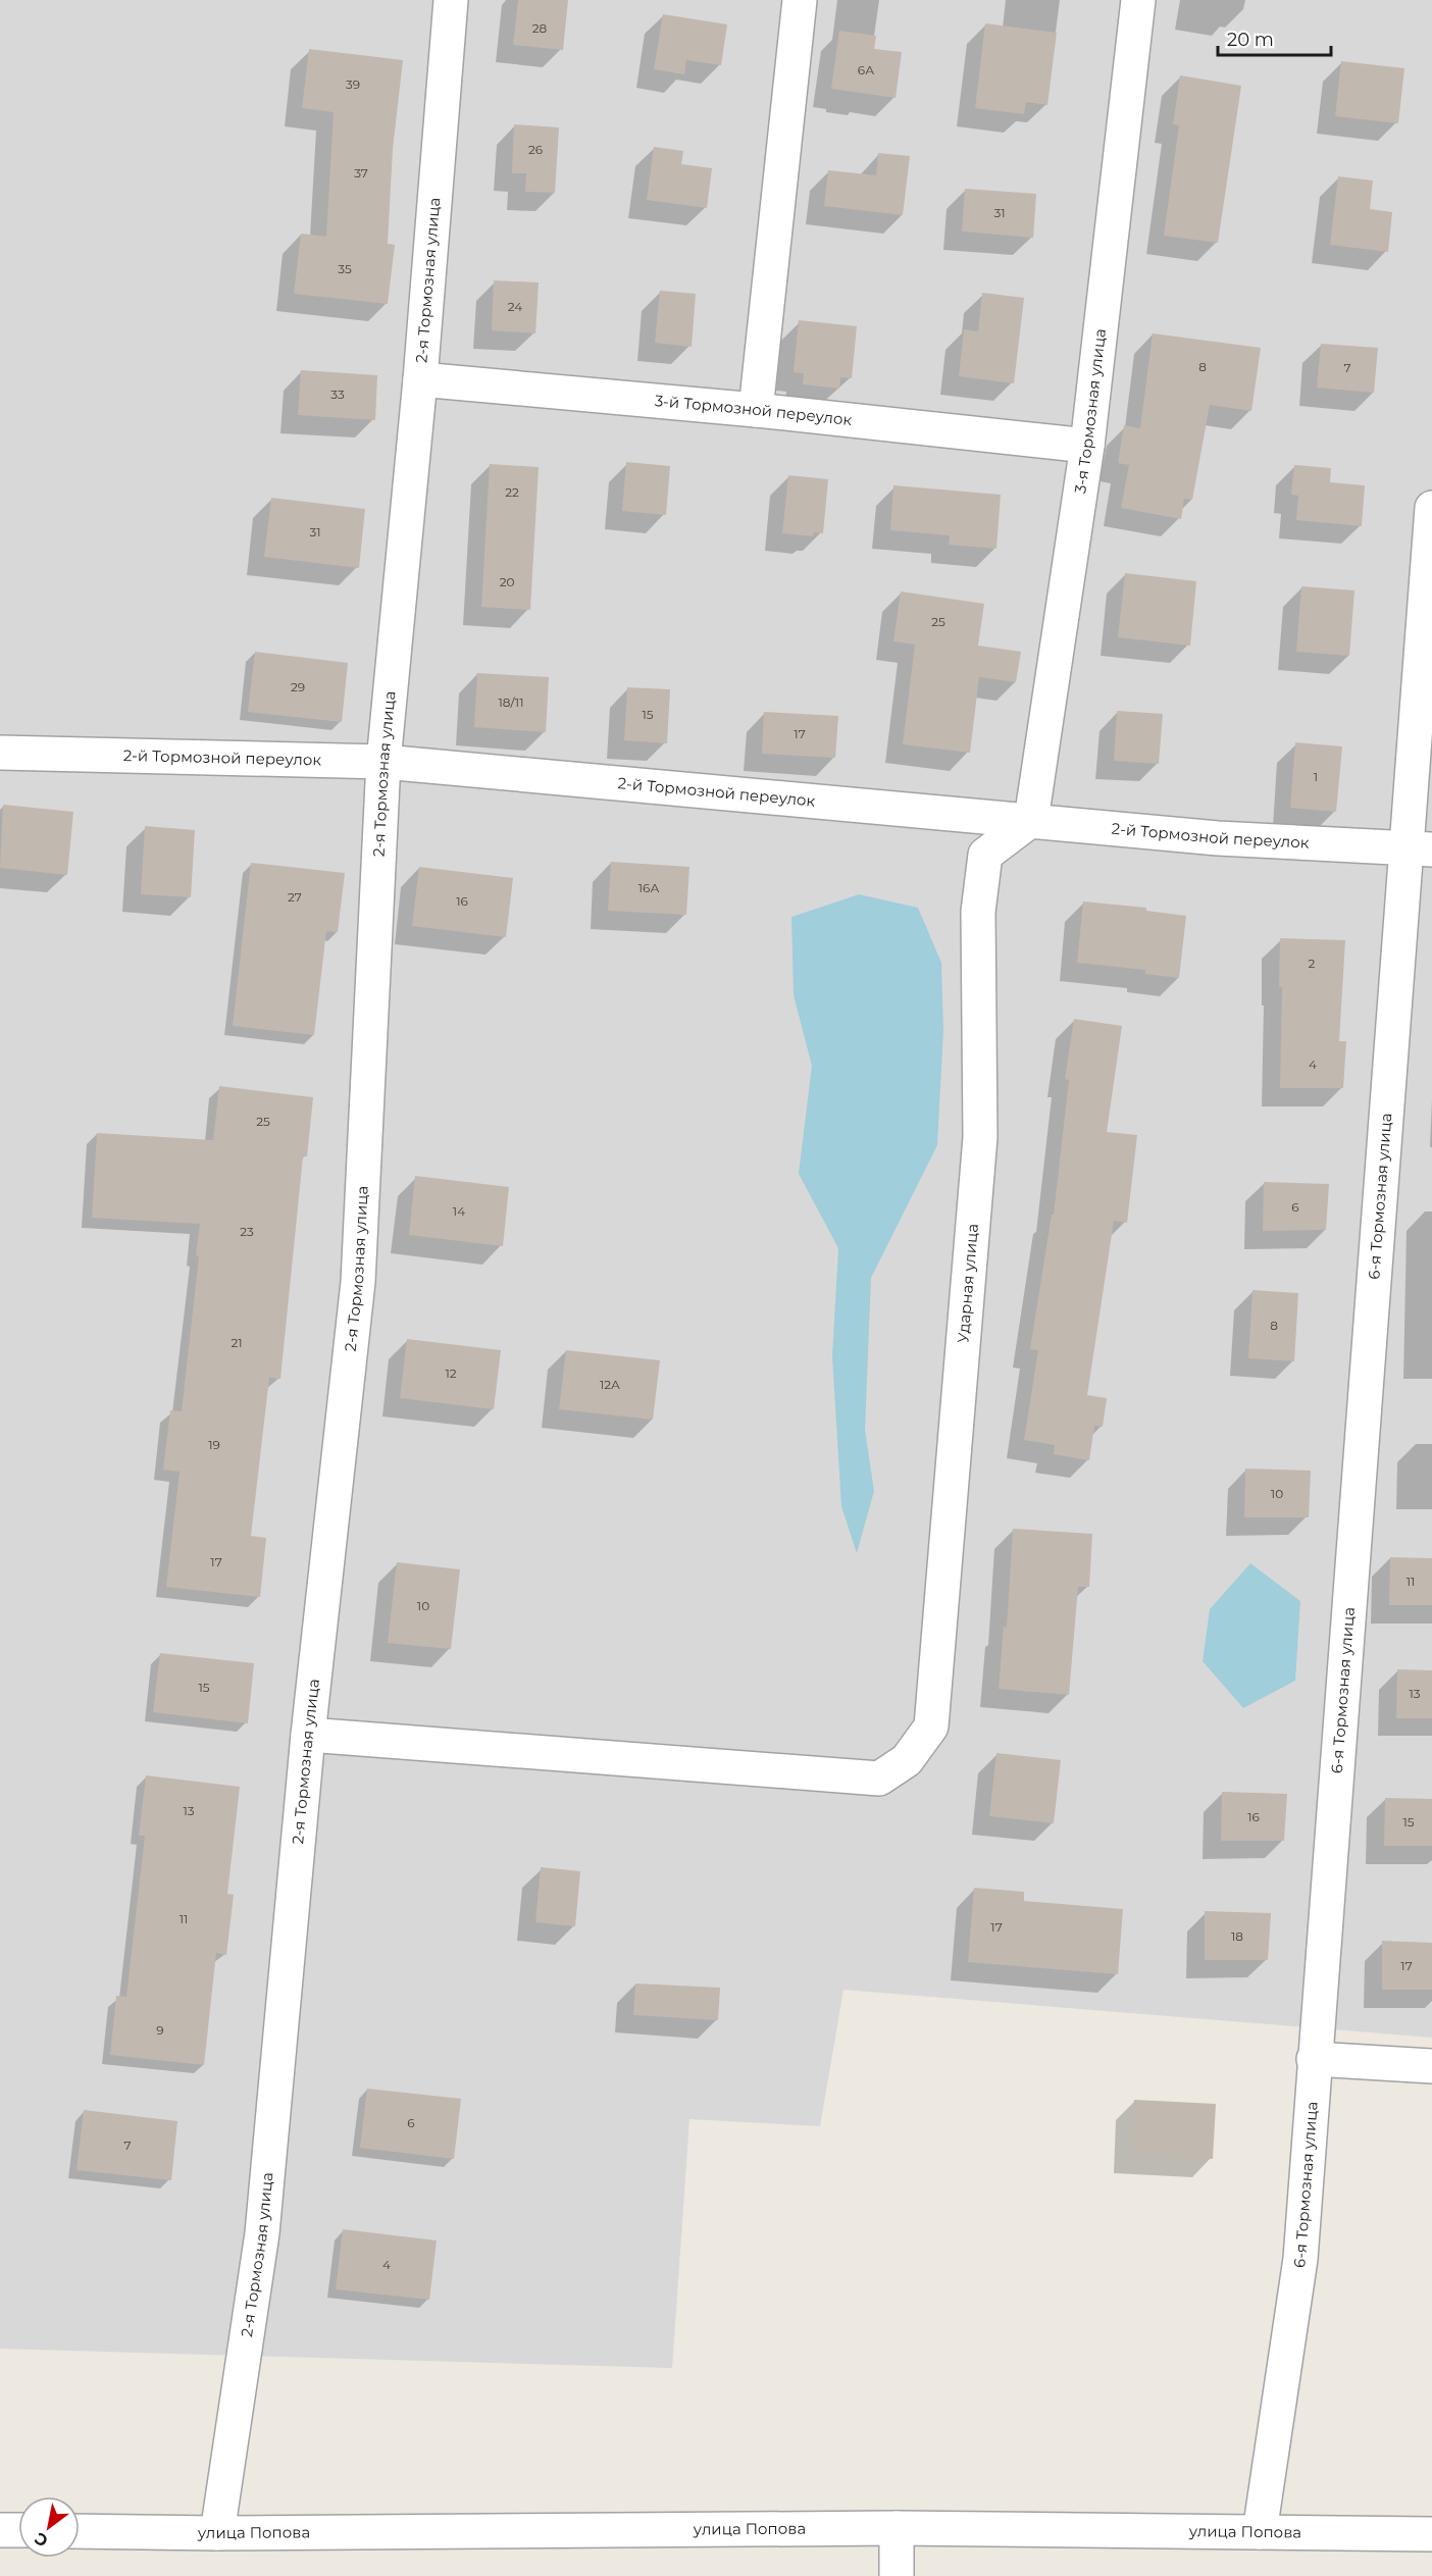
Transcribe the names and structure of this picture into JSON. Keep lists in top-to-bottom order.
{
  "streets": {
    "street": [
      "2-я Тормозная улица",
      "3-й Тормозной переулок",
      "3-я Тормозная улица",
      "2-й Тормозной переулок",
      "6-я Тормозная улица",
      "Ударная улица",
      "улица Попова"
    ]
  },
  "crossings": [
    ["2-я Тормозная улица", "3-й Тормозной переулок"],
    ["2-я Тормозная улица", "2-й Тормозной переулок"],
    ["2-я Тормозная улица", "Ударная улица"],
    ["2-я Тормозная улица", "улица Попова"],
    ["3-й Тормозной переулок", "3-я Тормозная улица"],
    ["3-я Тормозная улица", "2-й Тормозной переулок"],
    ["3-я Тормозная улица", "Ударная улица"],
    ["2-й Тормозной переулок", "6-я Тормозная улица"],
    ["2-й Тормозной переулок", "Ударная улица"],
    ["6-я Тормозная улица", "улица Попова"]
  ],
  "house_numbers": [
    "28",
    "6А",
    "39",
    "26",
    "37",
    "31",
    "35",
    "24",
    "8",
    "7",
    "33",
    "22",
    "31",
    "20",
    "25",
    "29",
    "18/11",
    "15",
    "17",
    "1",
    "16А",
    "27",
    "16",
    "2",
    "4",
    "25",
    "6",
    "14",
    "23",
    "8",
    "21",
    "12",
    "12А",
    "19",
    "10",
    "17",
    "11",
    "10",
    "15",
    "13",
    "13",
    "16",
    "15",
    "11",
    "17",
    "18",
    "17",
    "9",
    "6",
    "7",
    "4"
  ],
  "scale_bar": "20 m",
  "north": "bottom left"
}
